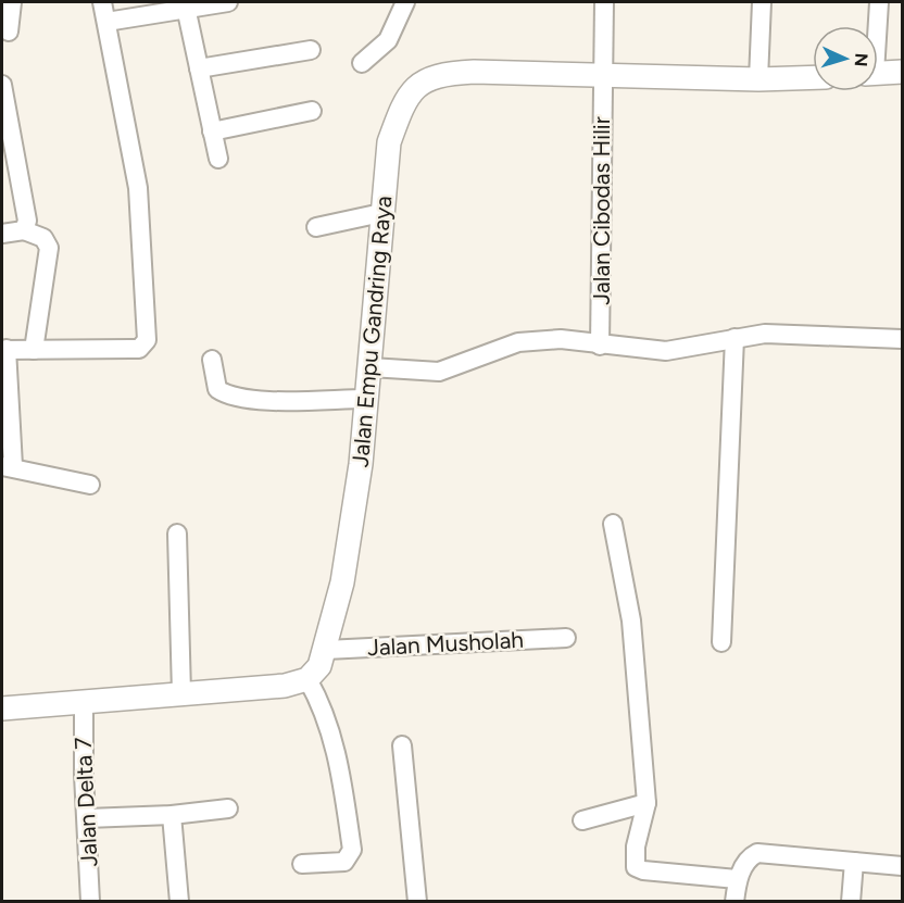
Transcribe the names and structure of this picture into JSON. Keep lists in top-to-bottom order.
{
  "streets": {
    "street": [
      "Jalan Cibodas Hilir",
      "Jalan Empu Gandring Raya",
      "Jalan Musholah",
      "Jalan Delta 7"
    ]
  },
  "crossings": [
    ["Jalan Cibodas Hilir", "Jalan Empu Gandring Raya"],
    ["Jalan Empu Gandring Raya", "Jalan Musholah"]
  ],
  "north": "right"
}
